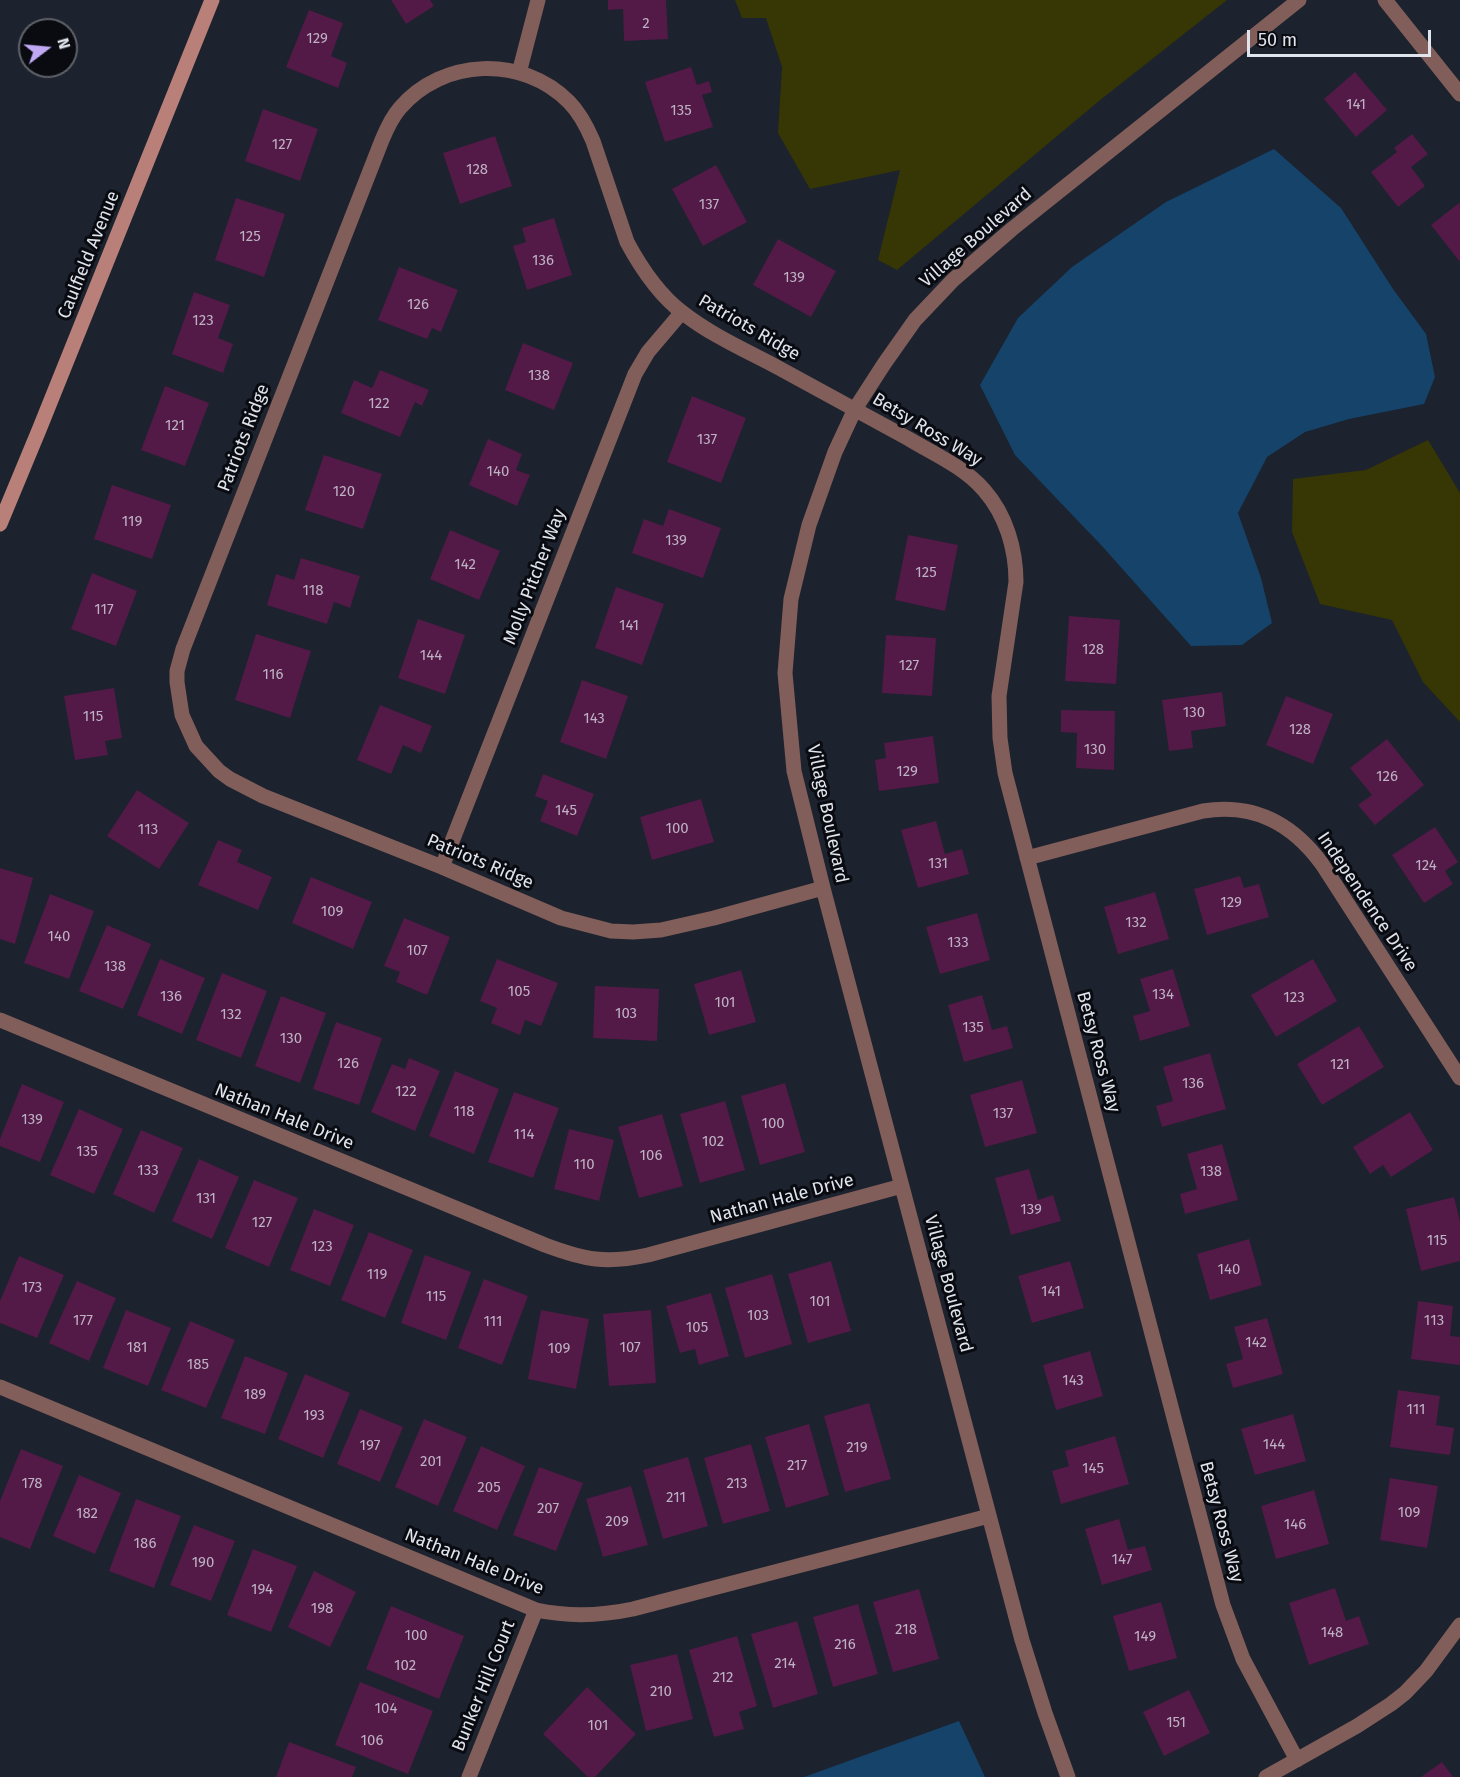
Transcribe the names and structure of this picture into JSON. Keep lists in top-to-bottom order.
{
  "streets": {
    "street": [
      "Village Boulevard",
      "Caulfield Avenue",
      "Patriots Ridge",
      "Betsy Ross Way",
      "Molly Pitcher Way",
      "Independence Drive",
      "Nathan Hale Drive",
      "Bunker Hill Court"
    ]
  },
  "crossings": [
    ["Village Boulevard", "Patriots Ridge"],
    ["Village Boulevard", "Betsy Ross Way"],
    ["Village Boulevard", "Nathan Hale Drive"],
    ["Patriots Ridge", "Betsy Ross Way"],
    ["Patriots Ridge", "Molly Pitcher Way"],
    ["Betsy Ross Way", "Independence Drive"],
    ["Nathan Hale Drive", "Bunker Hill Court"]
  ],
  "house_numbers": [
    "2",
    "129",
    "141",
    "135",
    "127",
    "128",
    "137",
    "125",
    "136",
    "139",
    "126",
    "123",
    "138",
    "122",
    "121",
    "137",
    "140",
    "120",
    "119",
    "139",
    "142",
    "125",
    "118",
    "117",
    "141",
    "128",
    "144",
    "127",
    "116",
    "130",
    "115",
    "143",
    "128",
    "130",
    "129",
    "126",
    "145",
    "100",
    "113",
    "131",
    "124",
    "129",
    "109",
    "132",
    "140",
    "133",
    "107",
    "138",
    "105",
    "134",
    "136",
    "123",
    "101",
    "103",
    "132",
    "135",
    "130",
    "126",
    "121",
    "136",
    "122",
    "118",
    "137",
    "139",
    "100",
    "114",
    "102",
    "135",
    "106",
    "110",
    "133",
    "138",
    "131",
    "139",
    "127",
    "115",
    "123",
    "140",
    "119",
    "173",
    "141",
    "115",
    "101",
    "103",
    "177",
    "113",
    "111",
    "105",
    "142",
    "181",
    "107",
    "109",
    "185",
    "143",
    "189",
    "111",
    "193",
    "144",
    "197",
    "219",
    "201",
    "217",
    "145",
    "178",
    "213",
    "205",
    "211",
    "207",
    "109",
    "182",
    "209",
    "146",
    "186",
    "147",
    "190",
    "194",
    "198",
    "218",
    "148",
    "100",
    "149",
    "216",
    "214",
    "102",
    "212",
    "210",
    "104",
    "151",
    "101",
    "106"
  ],
  "scale_bar": "50 m",
  "north": "right"
}
